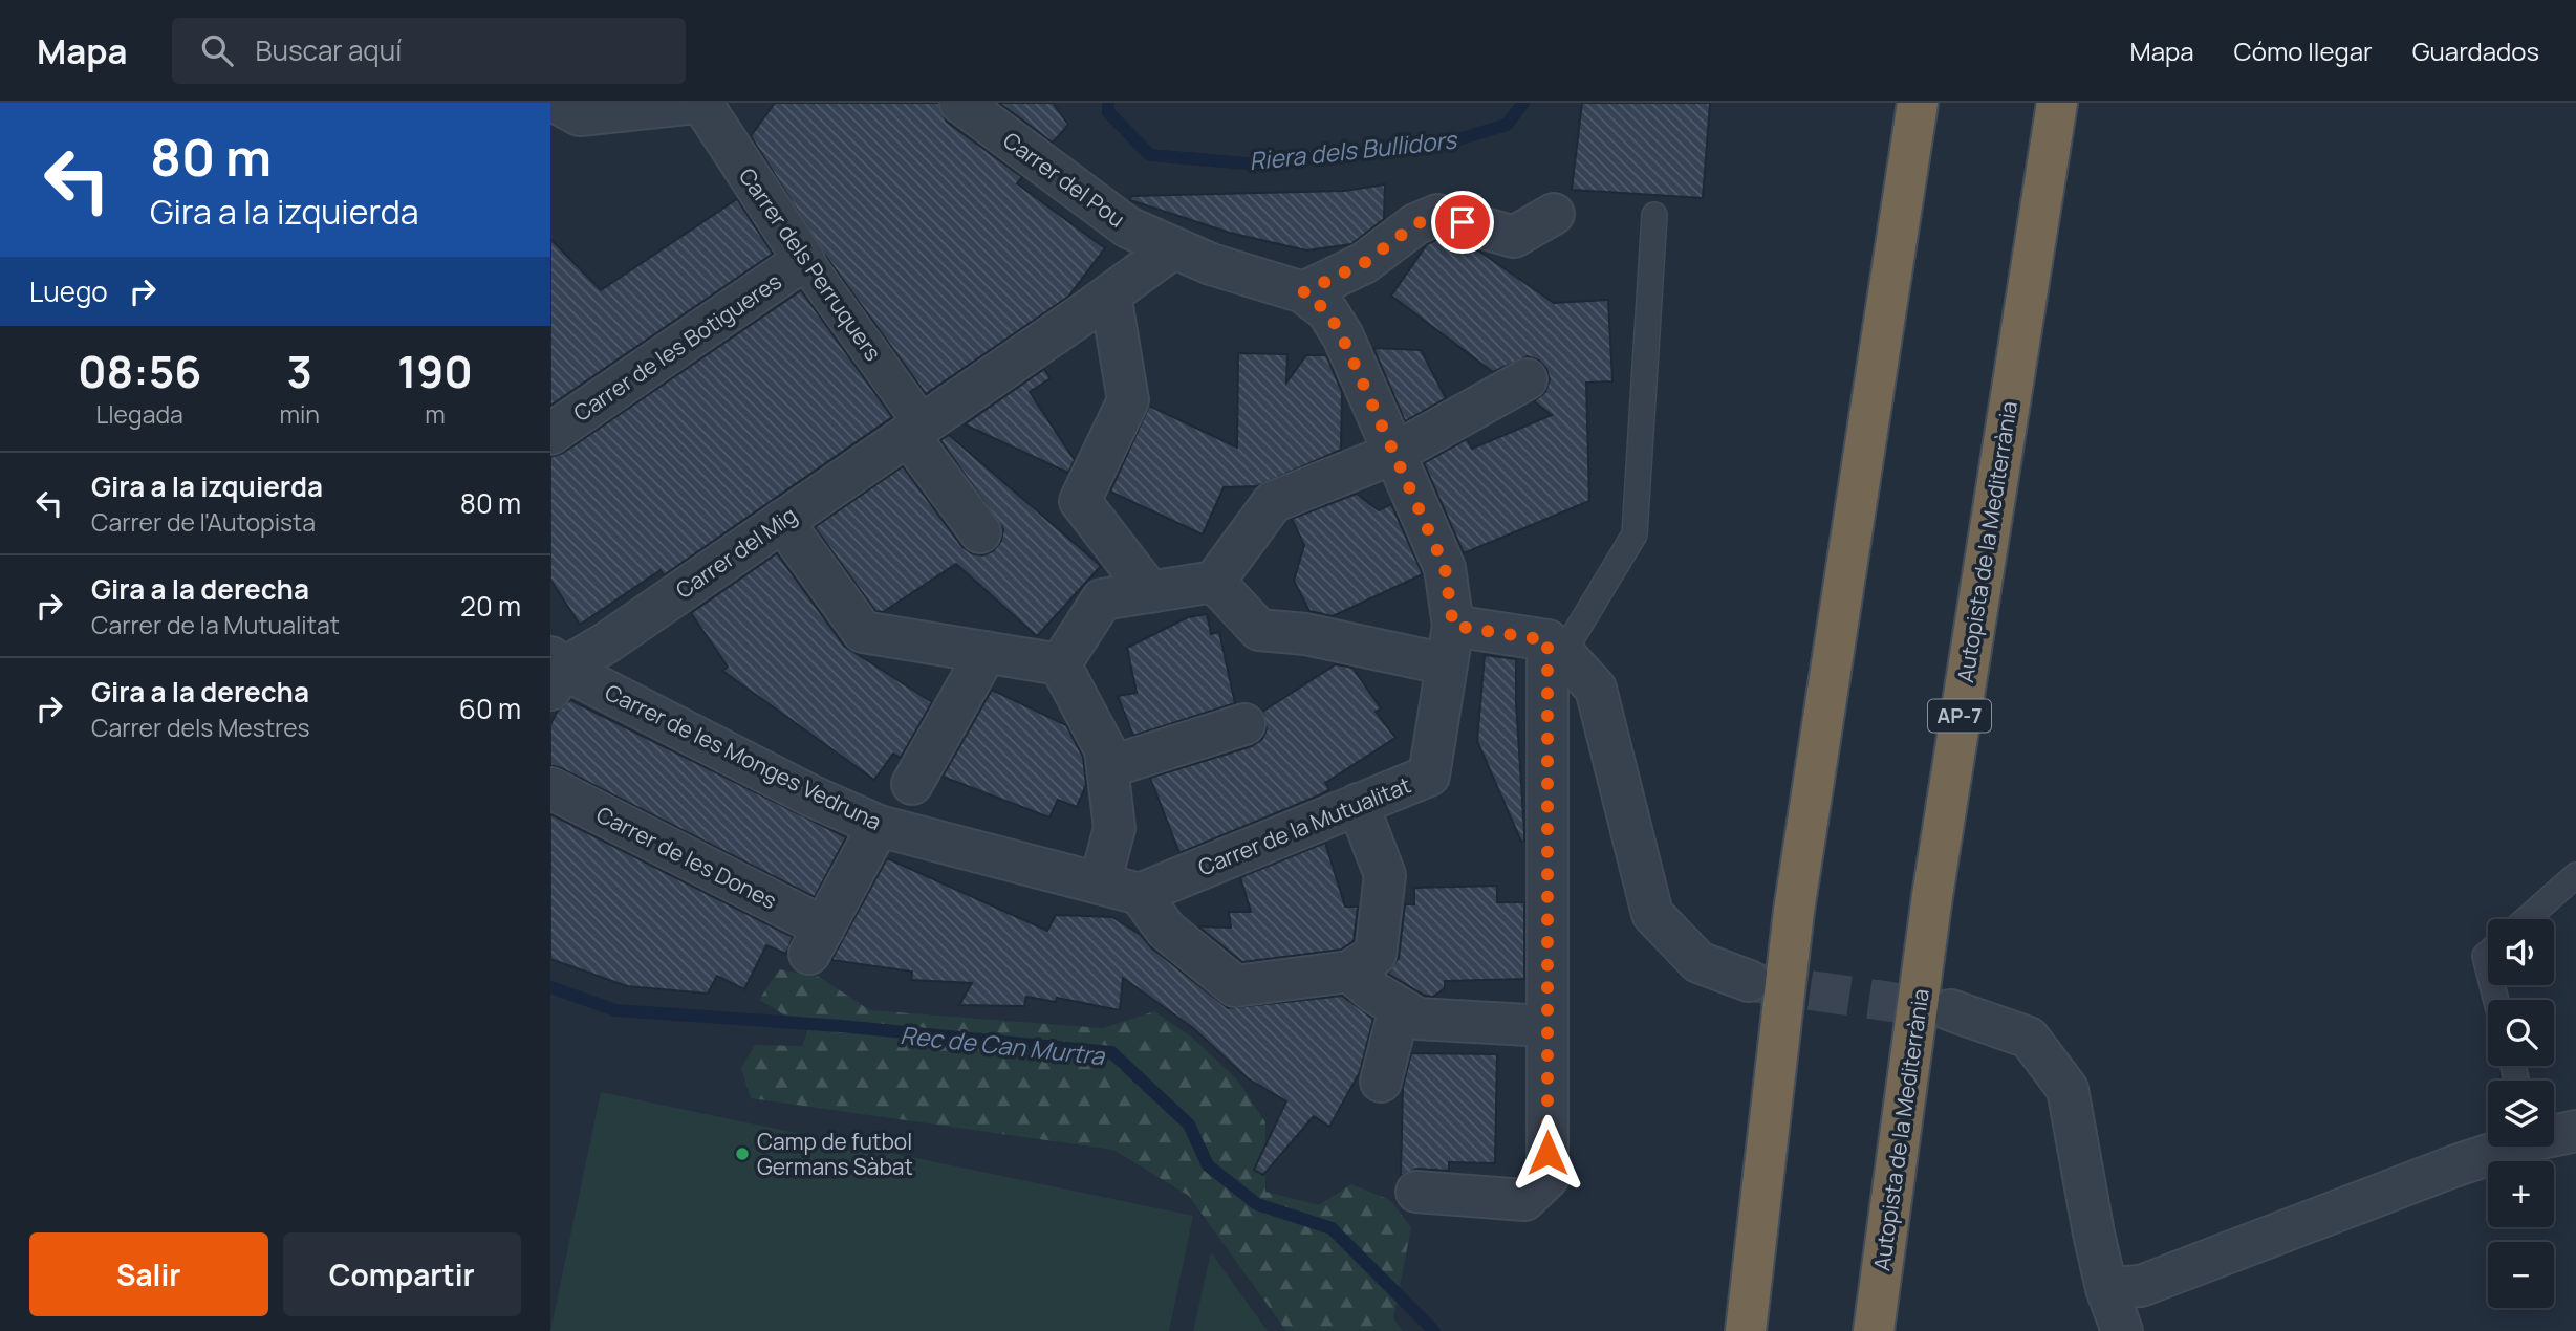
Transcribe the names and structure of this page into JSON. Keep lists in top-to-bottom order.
{
  "streets": {
    "highway": ["Autopista de la Mediterrània", "AP-7"],
    "street": [
      "Carrer del Pou",
      "Carrer dels Perruquers",
      "Carrer de les Botigueres",
      "Carrer del Mig",
      "Carrer de les Monges Vedruna",
      "Carrer de la Mutualitat",
      "Carrer de les Dones"
    ]
  },
  "crossings": [
    ["Carrer del Pou", "Carrer del Mig"],
    ["Carrer del Pou", "Carrer de la Mutualitat"],
    ["Carrer dels Perruquers", "Carrer de les Botigueres"],
    ["Carrer dels Perruquers", "Carrer del Mig"],
    ["Carrer del Mig", "Carrer de les Monges Vedruna"],
    ["Carrer del Mig", "Carrer de la Mutualitat"],
    ["Carrer de les Monges Vedruna", "Carrer de la Mutualitat"],
    ["Carrer de les Monges Vedruna", "Carrer de les Dones"]
  ],
  "water": ["Riera dels Bullidors", "Rec de Can Murtra"],
  "places": ["Camp de futbol Germans Sàbat"],
  "page": {
    "header": "Mapa",
    "search": "Buscar aquí",
    "nav": ["Mapa", "Cómo llegar", "Guardados"],
    "turn": ["80 m", "Gira a la izquierda"],
    "then": "Luego",
    "eta": [
      "08:56",
      "Llegada",
      "3",
      "min",
      "190",
      "m"
    ],
    "list": [
      {
        "name": "Gira a la izquierda",
        "note": "Carrer de l'Autopista",
        "value": "80 m"
      },
      {
        "name": "Gira a la derecha",
        "note": "Carrer de la Mutualitat",
        "value": "20 m"
      },
      {
        "name": "Gira a la derecha",
        "note": "Carrer dels Mestres",
        "value": "60 m"
      }
    ],
    "map_buttons": ["+", "−"],
    "buttons": ["Salir", "Compartir"]
  }
}
